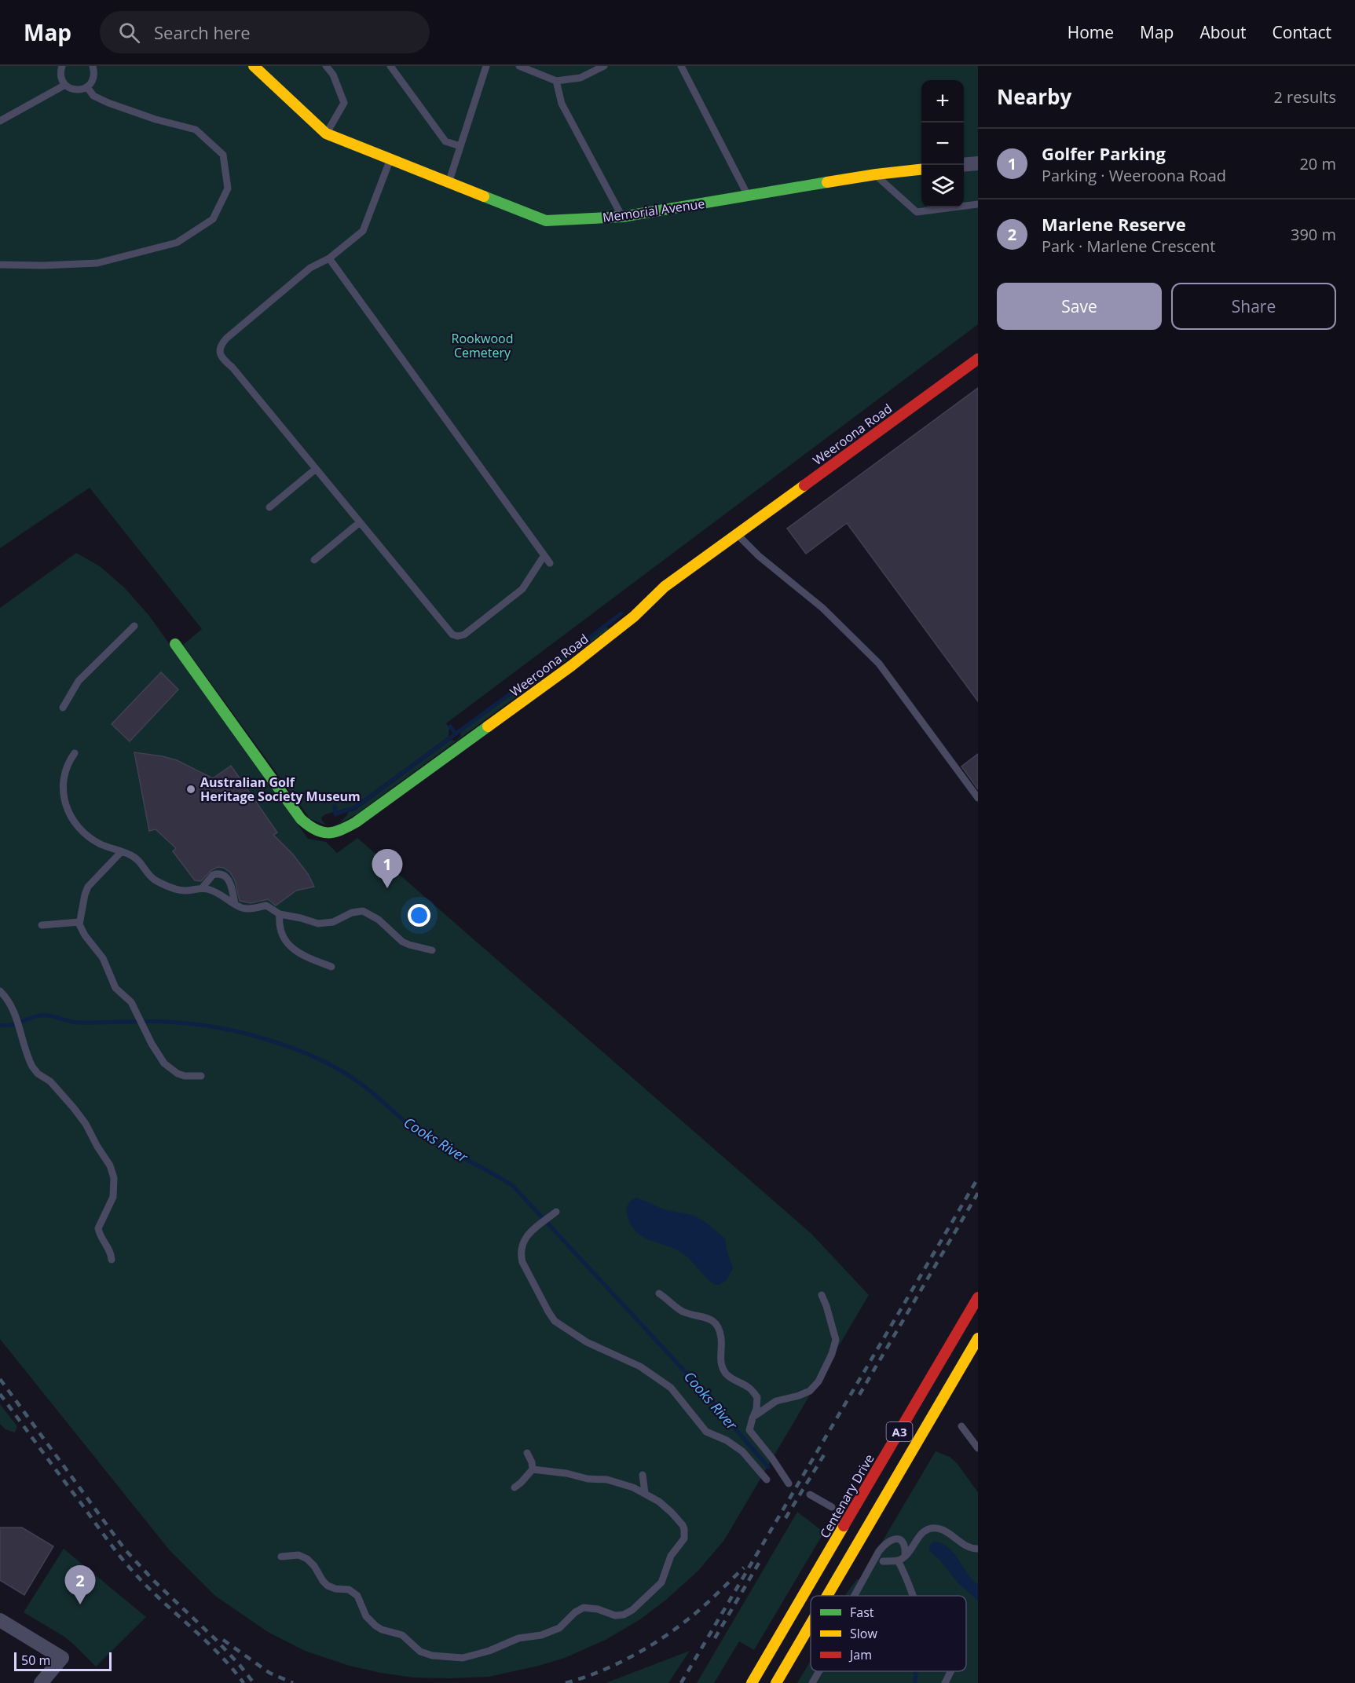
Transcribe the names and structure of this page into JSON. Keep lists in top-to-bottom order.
{
  "streets": {
    "main road": [
      "Memorial Avenue",
      "Weeroona Road",
      "A3",
      "Centenary Drive"
    ]
  },
  "water": ["Cooks River"],
  "parks": ["Rookwood Cemetery"],
  "places": ["Australian Golf Heritage Society Museum"],
  "legend": ["Fast", "Slow", "Jam"],
  "scale_bar": "50 m",
  "page": {
    "header": "Map",
    "search": "Search here",
    "nav": [
      "Home",
      "Map",
      "About",
      "Contact"
    ],
    "heading": ["Nearby", "2 results"],
    "map_buttons": ["+", "−"],
    "list": [
      {
        "mark": "1",
        "name": "Golfer Parking",
        "note": "Parking · Weeroona Road",
        "value": "20 m"
      },
      {
        "mark": "2",
        "name": "Marlene Reserve",
        "note": "Park · Marlene Crescent",
        "value": "390 m"
      }
    ],
    "buttons": ["Save", "Share"],
    "pins": ["1", "2"],
    "scale": "50 m"
  }
}
